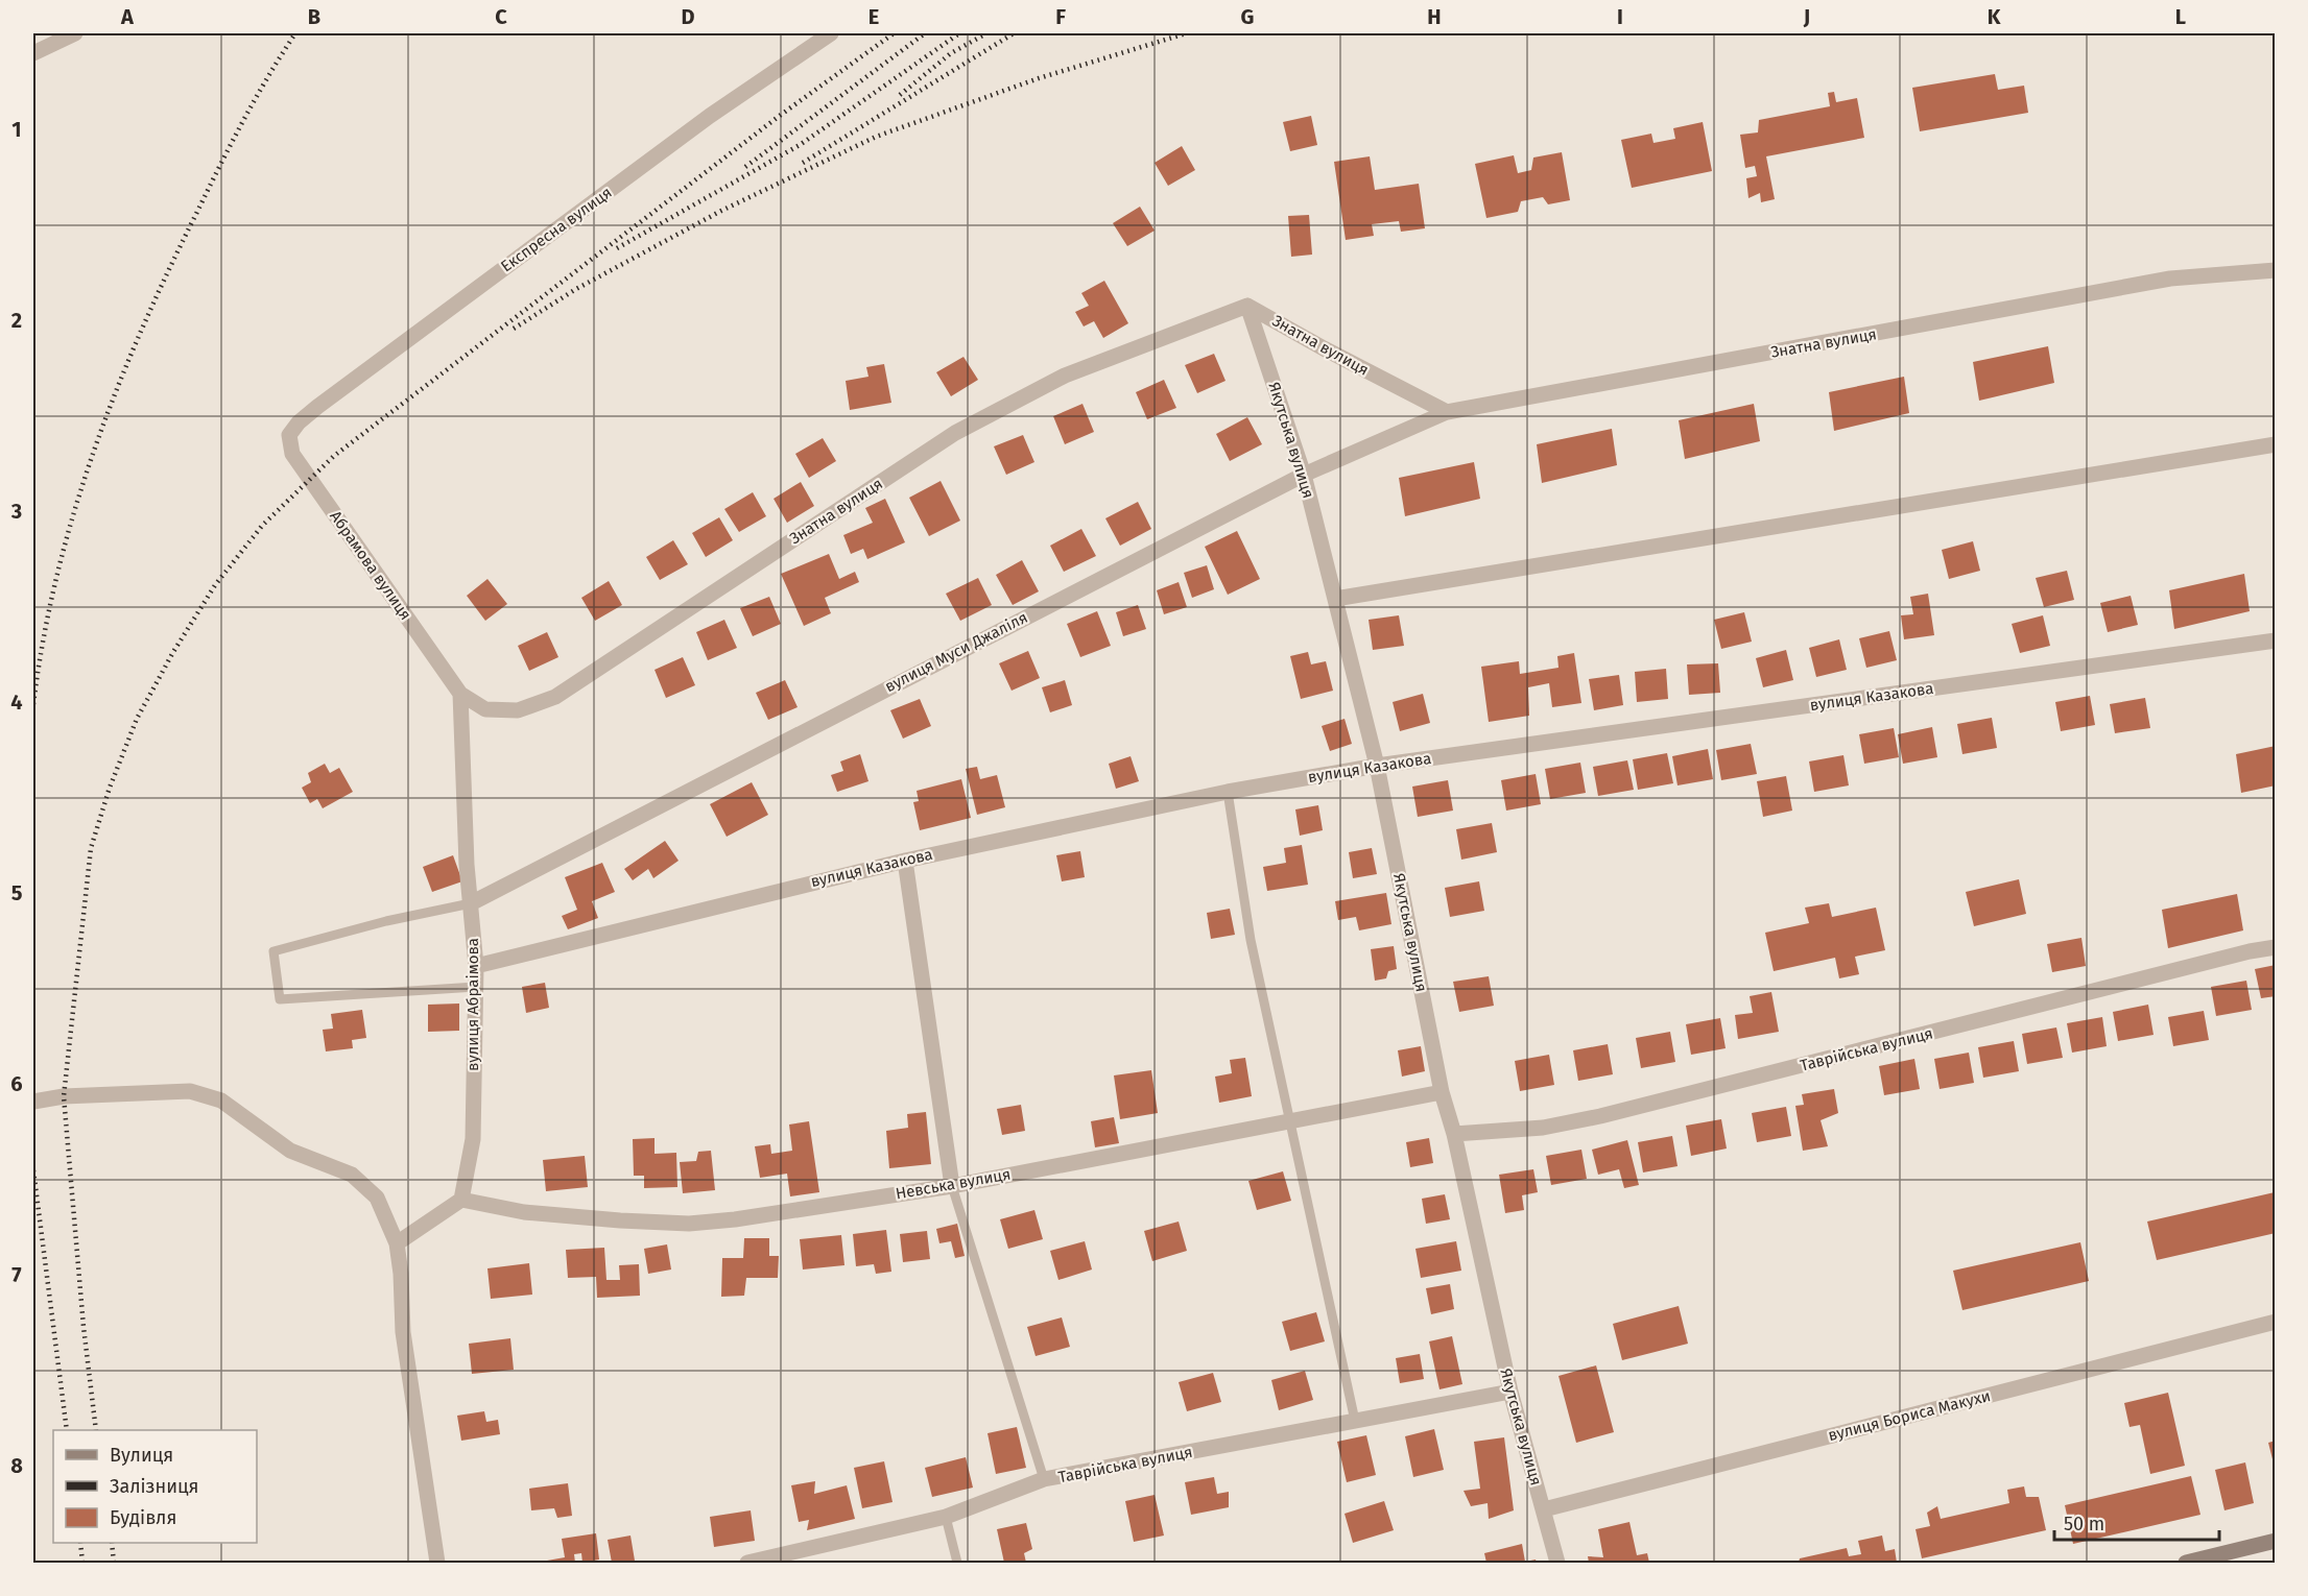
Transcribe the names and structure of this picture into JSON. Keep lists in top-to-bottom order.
{
  "streets": {
    "street": [
      "Експресна вулиця",
      "Знатна вулиця",
      "Якутська вулиця",
      "Абрамова вулиця",
      "вулиця Муси Джаліля",
      "вулиця Казакова",
      "вулиця Абраімова",
      "Таврійська вулиця",
      "Невська вулиця",
      "вулиця Бориса Макухи"
    ]
  },
  "crossings": [
    ["Експресна вулиця", "Абрамова вулиця"],
    ["Знатна вулиця", "Якутська вулиця"],
    ["Знатна вулиця", "Абрамова вулиця"],
    ["Знатна вулиця", "вулиця Муси Джаліля"],
    ["Знатна вулиця", "вулиця Абраімова"],
    ["Якутська вулиця", "вулиця Муси Джаліля"],
    ["Якутська вулиця", "вулиця Казакова"],
    ["Якутська вулиця", "Таврійська вулиця"],
    ["Якутська вулиця", "Невська вулиця"],
    ["Якутська вулиця", "вулиця Бориса Макухи"],
    ["Абрамова вулиця", "вулиця Абраімова"],
    ["вулиця Муси Джаліля", "вулиця Абраімова"],
    ["вулиця Казакова", "вулиця Абраімова"],
    ["вулиця Абраімова", "Невська вулиця"]
  ],
  "legend": ["Вулиця", "Залізниця", "Будівля"],
  "scale_bar": "50 m",
  "grid": {
    "columns": [
      "A",
      "B",
      "C",
      "D",
      "E",
      "F",
      "G",
      "H",
      "I",
      "J",
      "K",
      "L"
    ],
    "rows": [
      "1",
      "2",
      "3",
      "4",
      "5",
      "6",
      "7",
      "8"
    ]
  }
}
